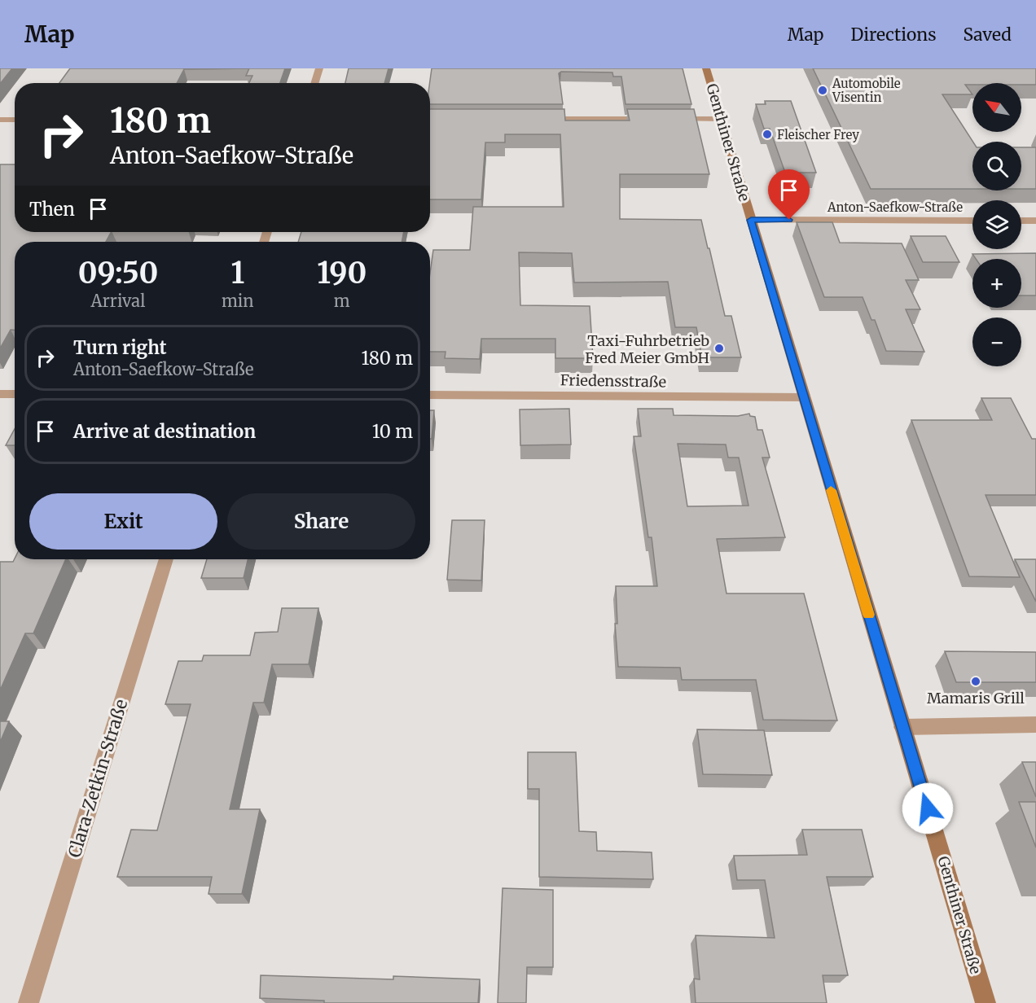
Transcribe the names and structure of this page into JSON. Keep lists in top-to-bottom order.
{
  "streets": {
    "main road": ["Genthiner Straße"],
    "street": ["Anton-Saefkow-Straße", "Friedensstraße", "Clara-Zetkin-Straße"]
  },
  "crossings": [
    ["Genthiner Straße", "Anton-Saefkow-Straße"],
    ["Genthiner Straße", "Friedensstraße"]
  ],
  "places": [
    "Automobile Visentin",
    "Fleischer Frey",
    "Taxi-Fuhrbetrieb Fred Meier GmbH",
    "Mamaris Grill"
  ],
  "north": "top left",
  "page": {
    "header": "Map",
    "nav": ["Map", "Directions", "Saved"],
    "map_buttons": ["+", "−"],
    "turn": ["180 m", "Anton-Saefkow-Straße"],
    "then": "Then",
    "eta": [
      "09:50",
      "Arrival",
      "1",
      "min",
      "190",
      "m"
    ],
    "list": [
      {
        "name": "Turn right",
        "note": "Anton-Saefkow-Straße",
        "value": "180 m"
      },
      {
        "name": "Arrive at destination",
        "value": "10 m"
      }
    ],
    "buttons": ["Exit", "Share"]
  }
}
